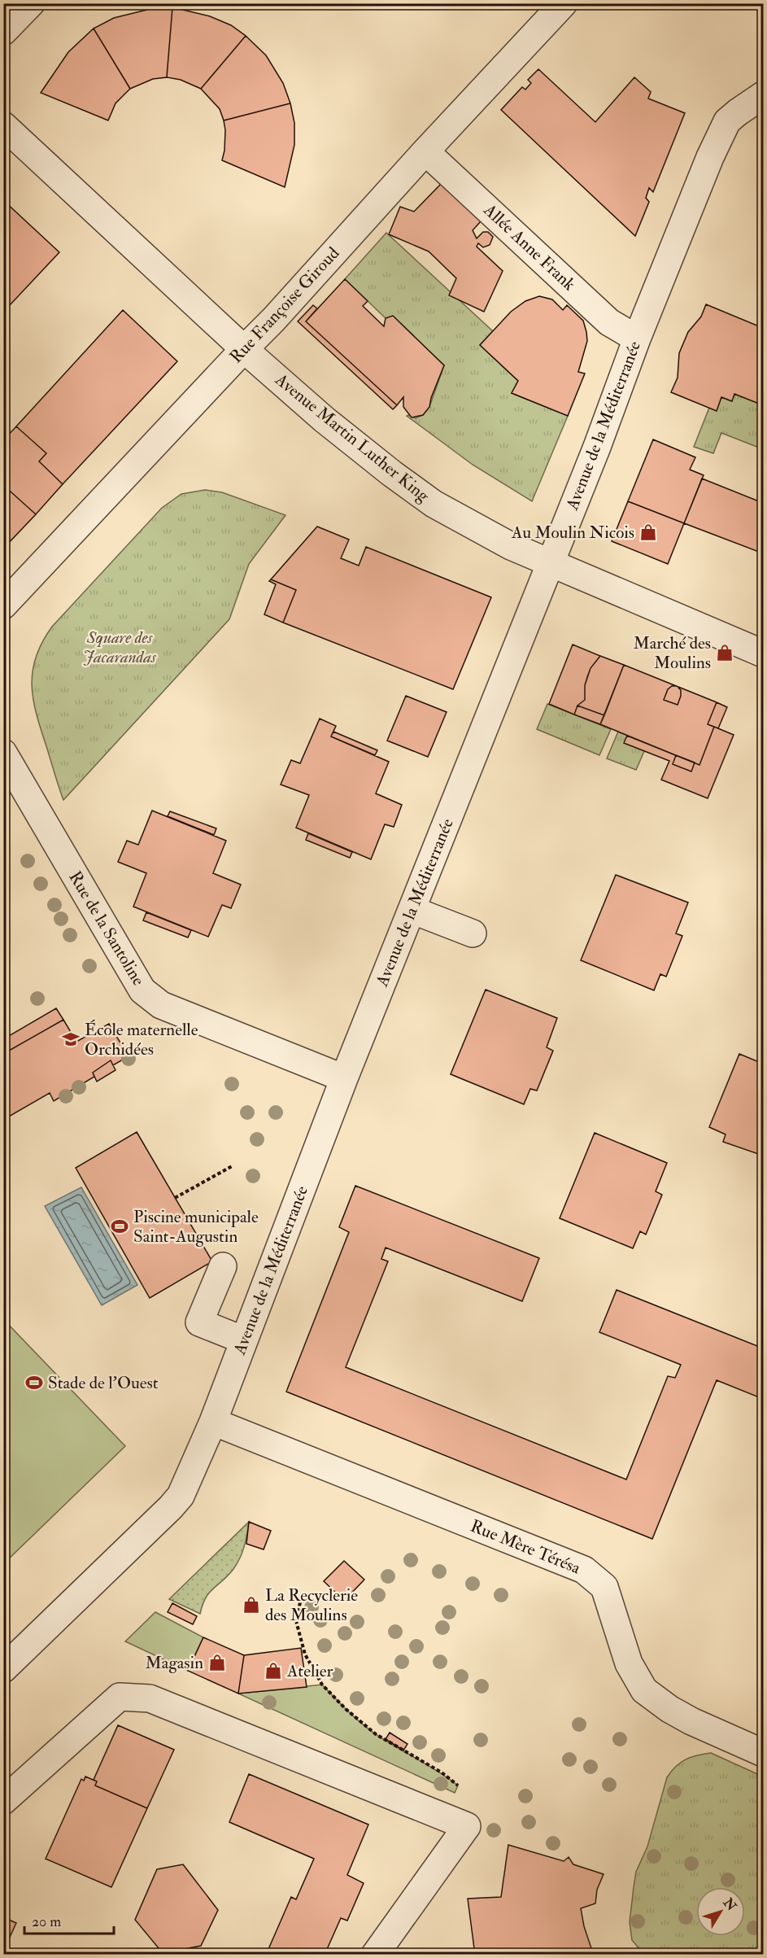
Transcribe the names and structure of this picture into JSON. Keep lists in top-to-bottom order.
{
  "streets": {
    "street": [
      "Allée Anne Frank",
      "Rue Françoise Giroud",
      "Avenue de la Méditerranée",
      "Avenue Martin Luther King",
      "Rue de la Santoline",
      "Rue Mère Térésa"
    ]
  },
  "crossings": [
    ["Allée Anne Frank", "Rue Françoise Giroud"],
    ["Allée Anne Frank", "Avenue de la Méditerranée"],
    ["Rue Françoise Giroud", "Avenue Martin Luther King"],
    ["Avenue de la Méditerranée", "Avenue Martin Luther King"],
    ["Avenue de la Méditerranée", "Rue de la Santoline"],
    ["Avenue de la Méditerranée", "Rue Mère Térésa"]
  ],
  "parks": ["Square des Jacarandas"],
  "places": {
    "shop": [
      "Au Moulin Nicois",
      "Marché des Moulins",
      "La Recyclerie des Moulins",
      "Magasin",
      "Atelier"
    ],
    "school or university": ["École maternelle Orchidées"],
    "sports": ["Piscine municipale Saint-Augustin", "Stade de l'Ouest"]
  },
  "scale_bar": "20 m",
  "north": "top right"
}
